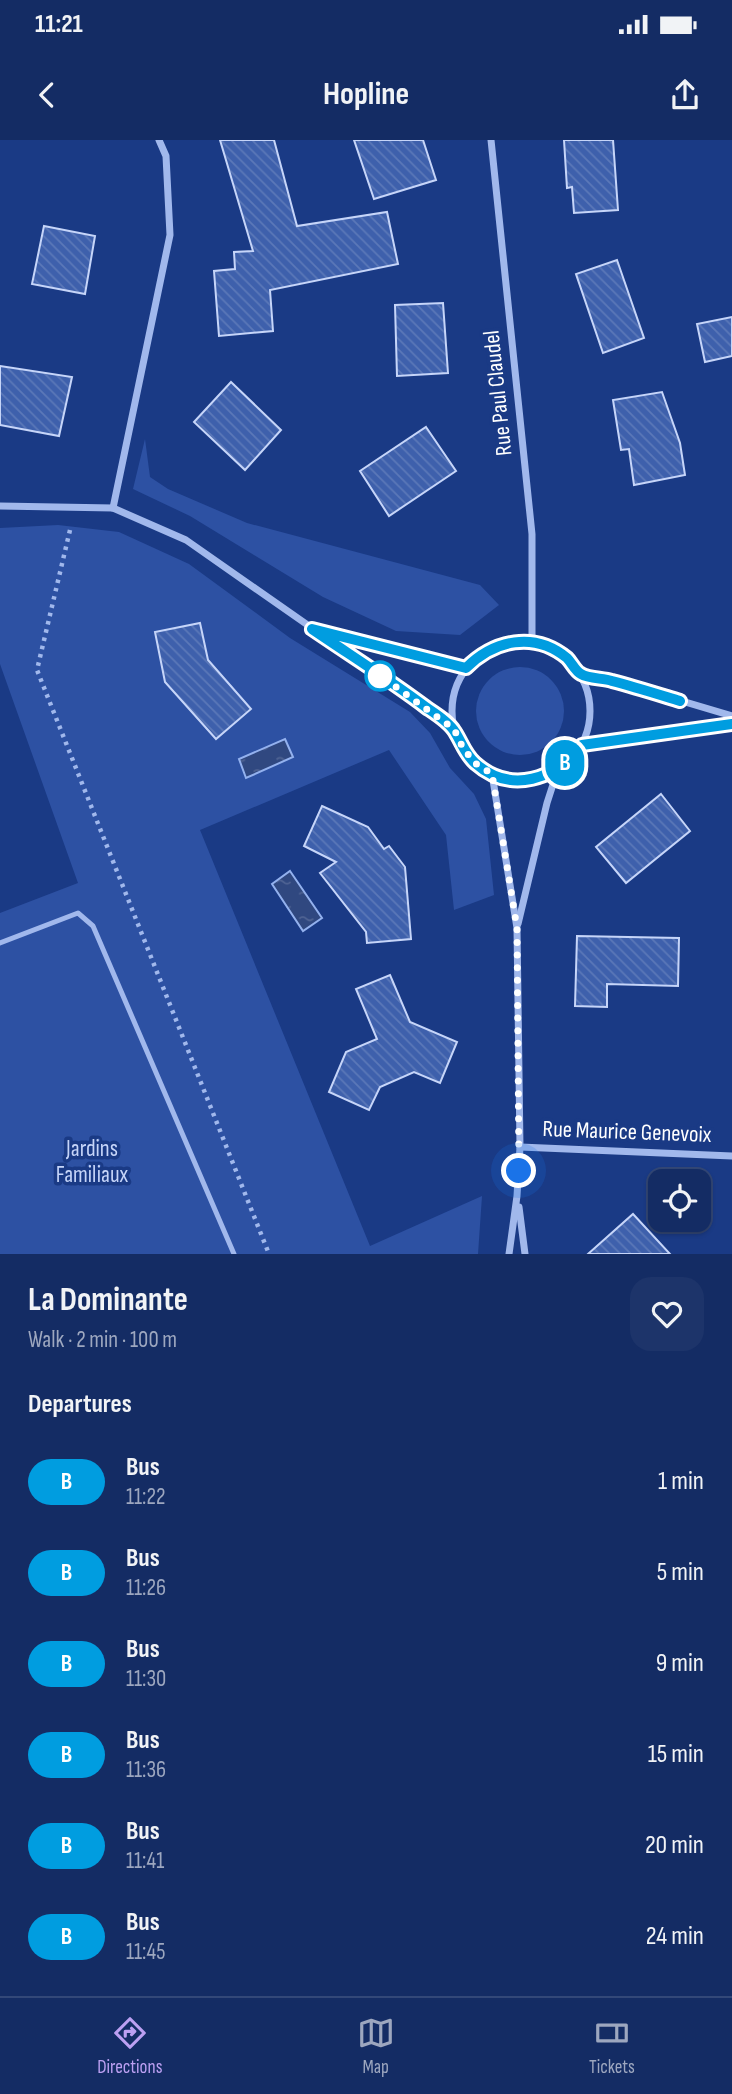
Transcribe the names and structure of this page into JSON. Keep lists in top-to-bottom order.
{
  "streets": {
    "street": ["Rue Paul Claudel", "Rue Maurice Genevoix"]
  },
  "parks": ["Jardins Familiaux"],
  "lines": ["bus line B"],
  "page": {
    "status": "11:21",
    "header": "Hopline",
    "on_map": "B",
    "heading": [
      ["La Dominante", "Walk · 2 min · 100 m"],
      "Departures"
    ],
    "list": [
      {
        "mark": "B",
        "name": "Bus",
        "note": "11:22",
        "value": "1 min"
      },
      {
        "mark": "B",
        "name": "Bus",
        "note": "11:26",
        "value": "5 min"
      },
      {
        "mark": "B",
        "name": "Bus",
        "note": "11:30",
        "value": "9 min"
      },
      {
        "mark": "B",
        "name": "Bus",
        "note": "11:36",
        "value": "15 min"
      },
      {
        "mark": "B",
        "name": "Bus",
        "note": "11:41",
        "value": "20 min"
      },
      {
        "mark": "B",
        "name": "Bus",
        "note": "11:45",
        "value": "24 min"
      }
    ],
    "tabs": ["Directions", "Map", "Tickets"]
  }
}
